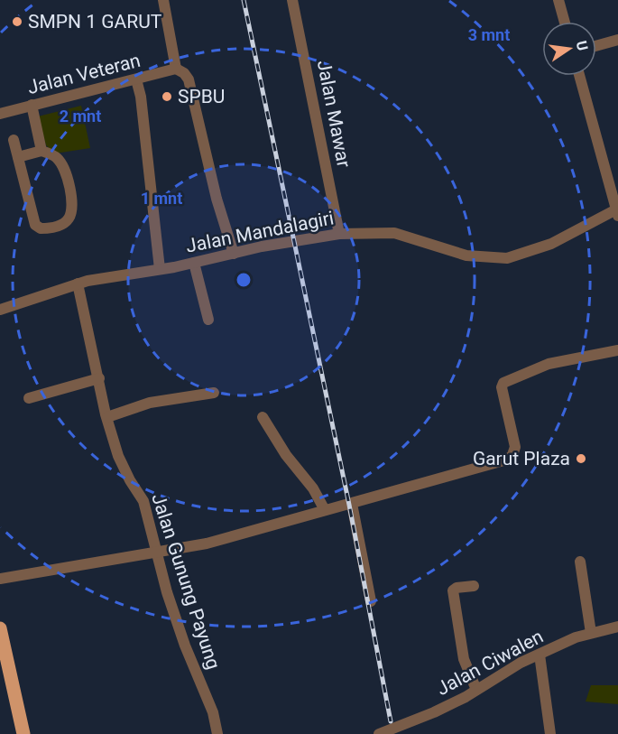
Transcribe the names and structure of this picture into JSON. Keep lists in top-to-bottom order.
{
  "streets": {
    "street": [
      "Jalan Veteran",
      "Jalan Mawar",
      "Jalan Mandalagiri",
      "Jalan Gunung Payung",
      "Jalan Ciwalen"
    ]
  },
  "crossings": [
    ["Jalan Mawar", "Jalan Mandalagiri"],
    ["Jalan Mandalagiri", "Jalan Gunung Payung"]
  ],
  "places": ["SMPN 1 GARUT", "SPBU", "Garut Plaza"],
  "north": "right",
  "rings": ["3 mnt", "2 mnt", "1 mnt"]
}
